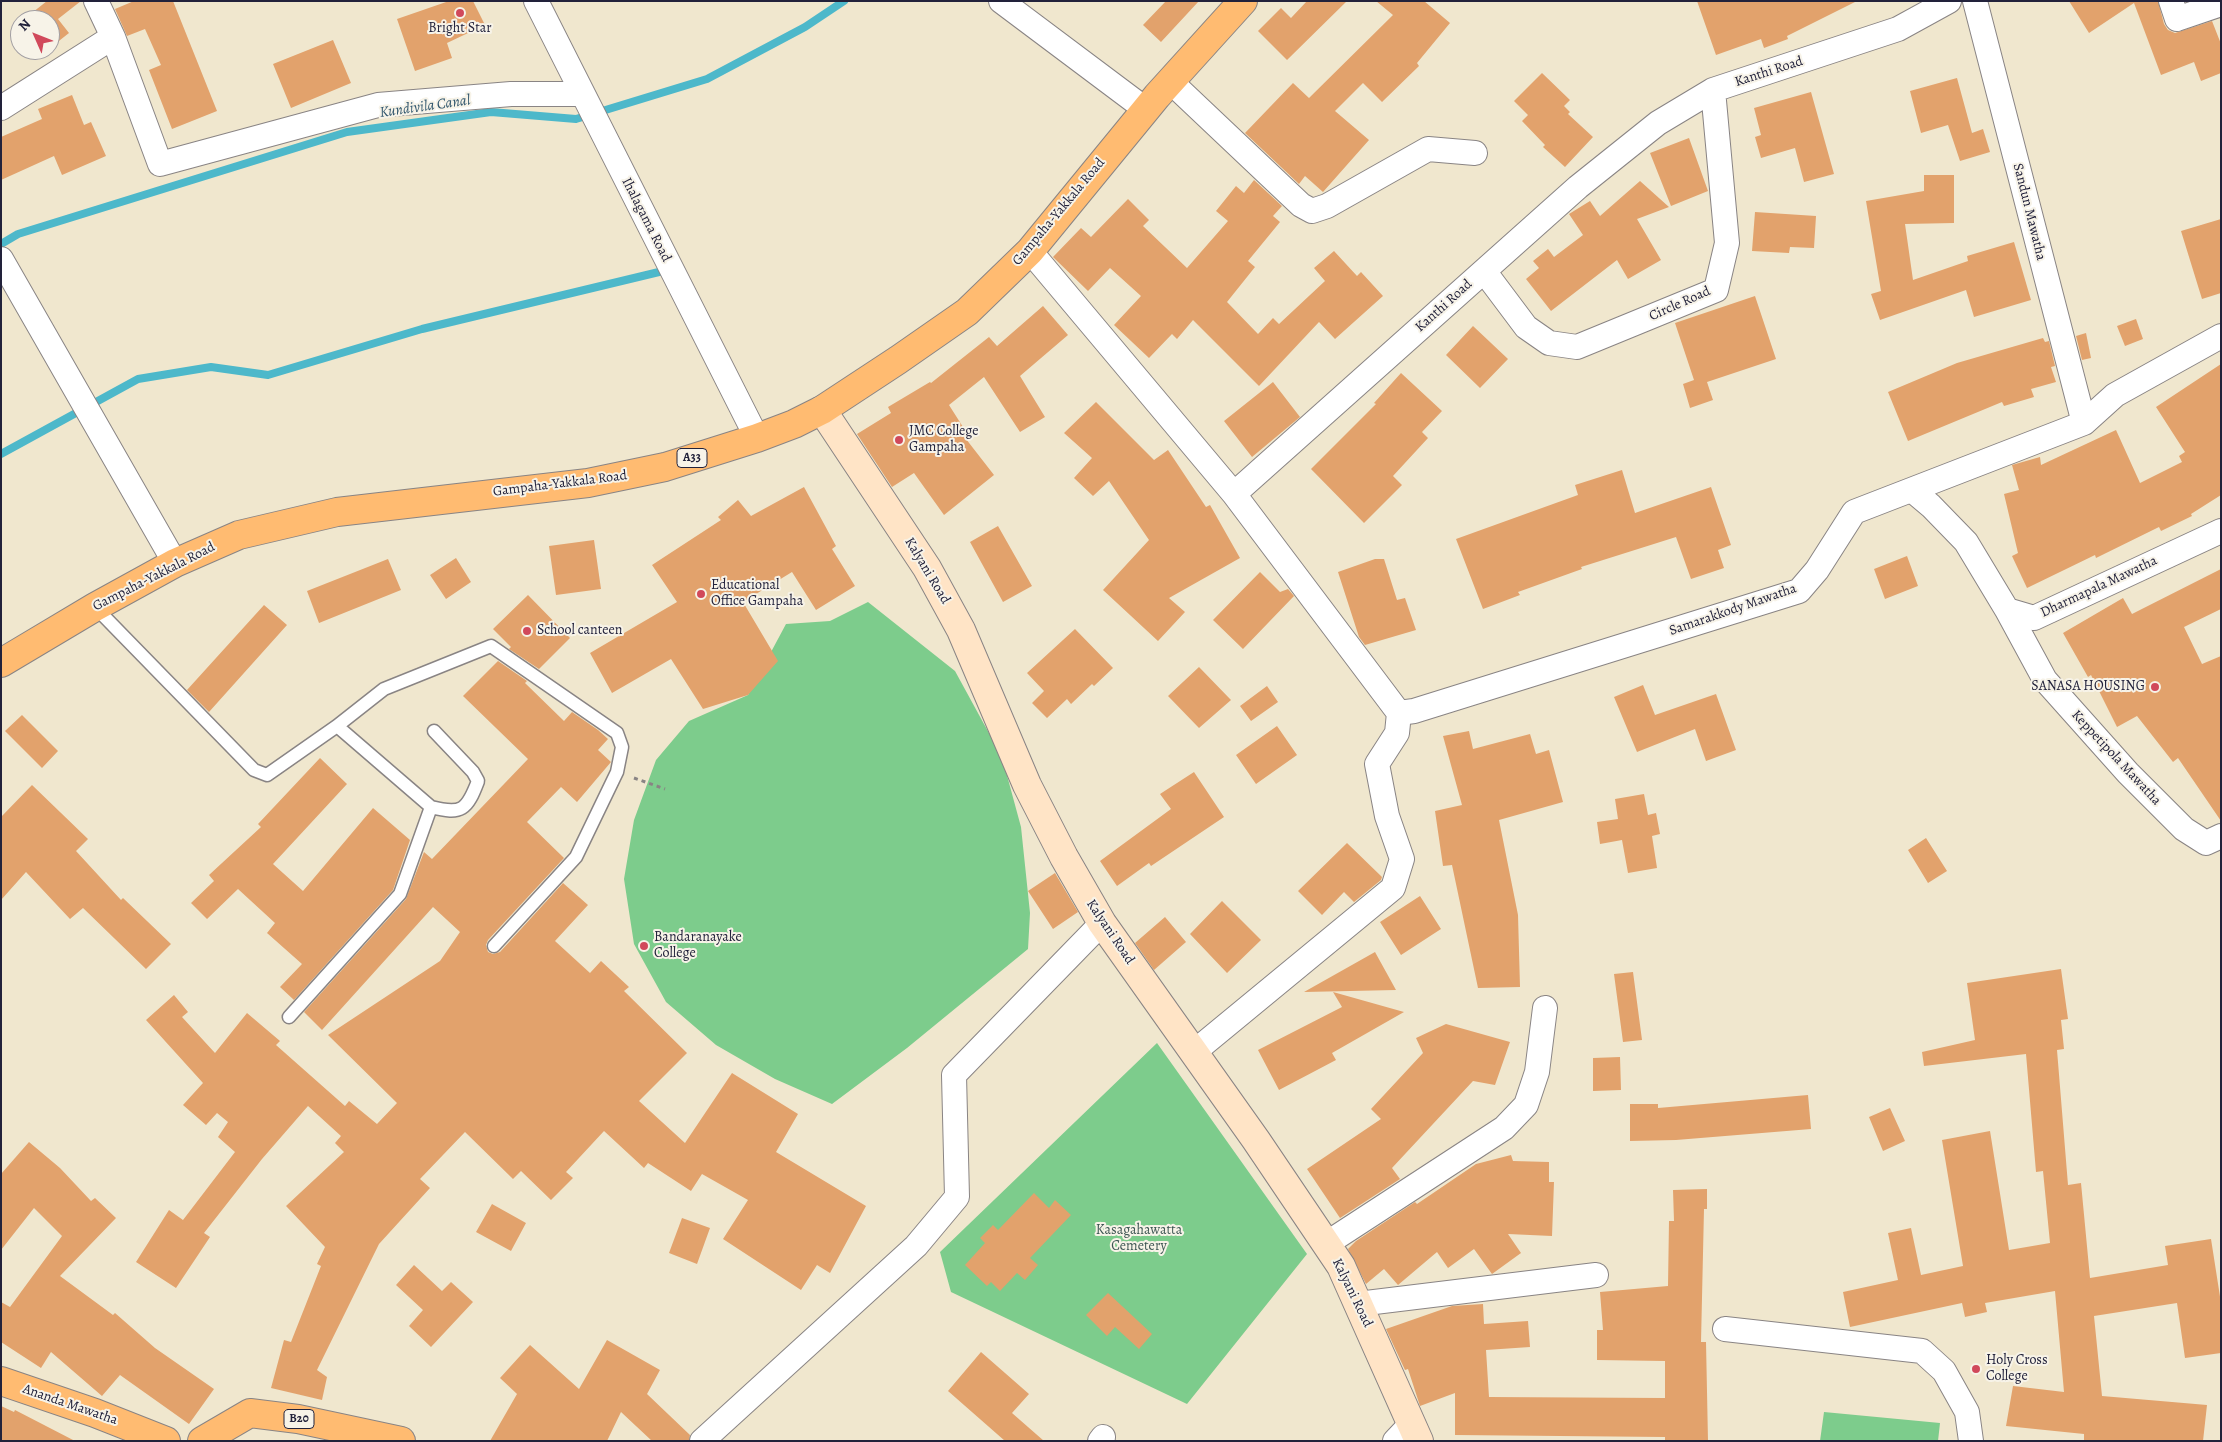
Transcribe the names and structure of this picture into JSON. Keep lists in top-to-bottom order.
{
  "streets": {
    "main road": [
      "Gampaha-Yakkala Road",
      "A33",
      "Ananda Mawatha",
      "B20"
    ],
    "street": [
      "Kanthi Road",
      "Sandun Mawatha",
      "Ihalagama Road",
      "Circle Road",
      "Kalyani Road",
      "Dharmapala Mawatha",
      "Samarakkody Mawatha",
      "Keppetipola Mawatha"
    ]
  },
  "crossings": [
    ["Kanthi Road", "Circle Road"],
    ["Gampaha-Yakkala Road", "Ihalagama Road"],
    ["Gampaha-Yakkala Road", "Kalyani Road"],
    ["Sandun Mawatha", "Samarakkody Mawatha"],
    ["Dharmapala Mawatha", "Keppetipola Mawatha"]
  ],
  "water": ["Kundivila Canal"],
  "parks": ["Kasagahawatta Cemetery"],
  "places": [
    "Bright Star",
    "JMC College Gampaha",
    "Educational Office Gampaha",
    "School canteen",
    "SANASA HOUSING",
    "Bandaranayake College",
    "Holy Cross College"
  ],
  "north": "top left"
}
